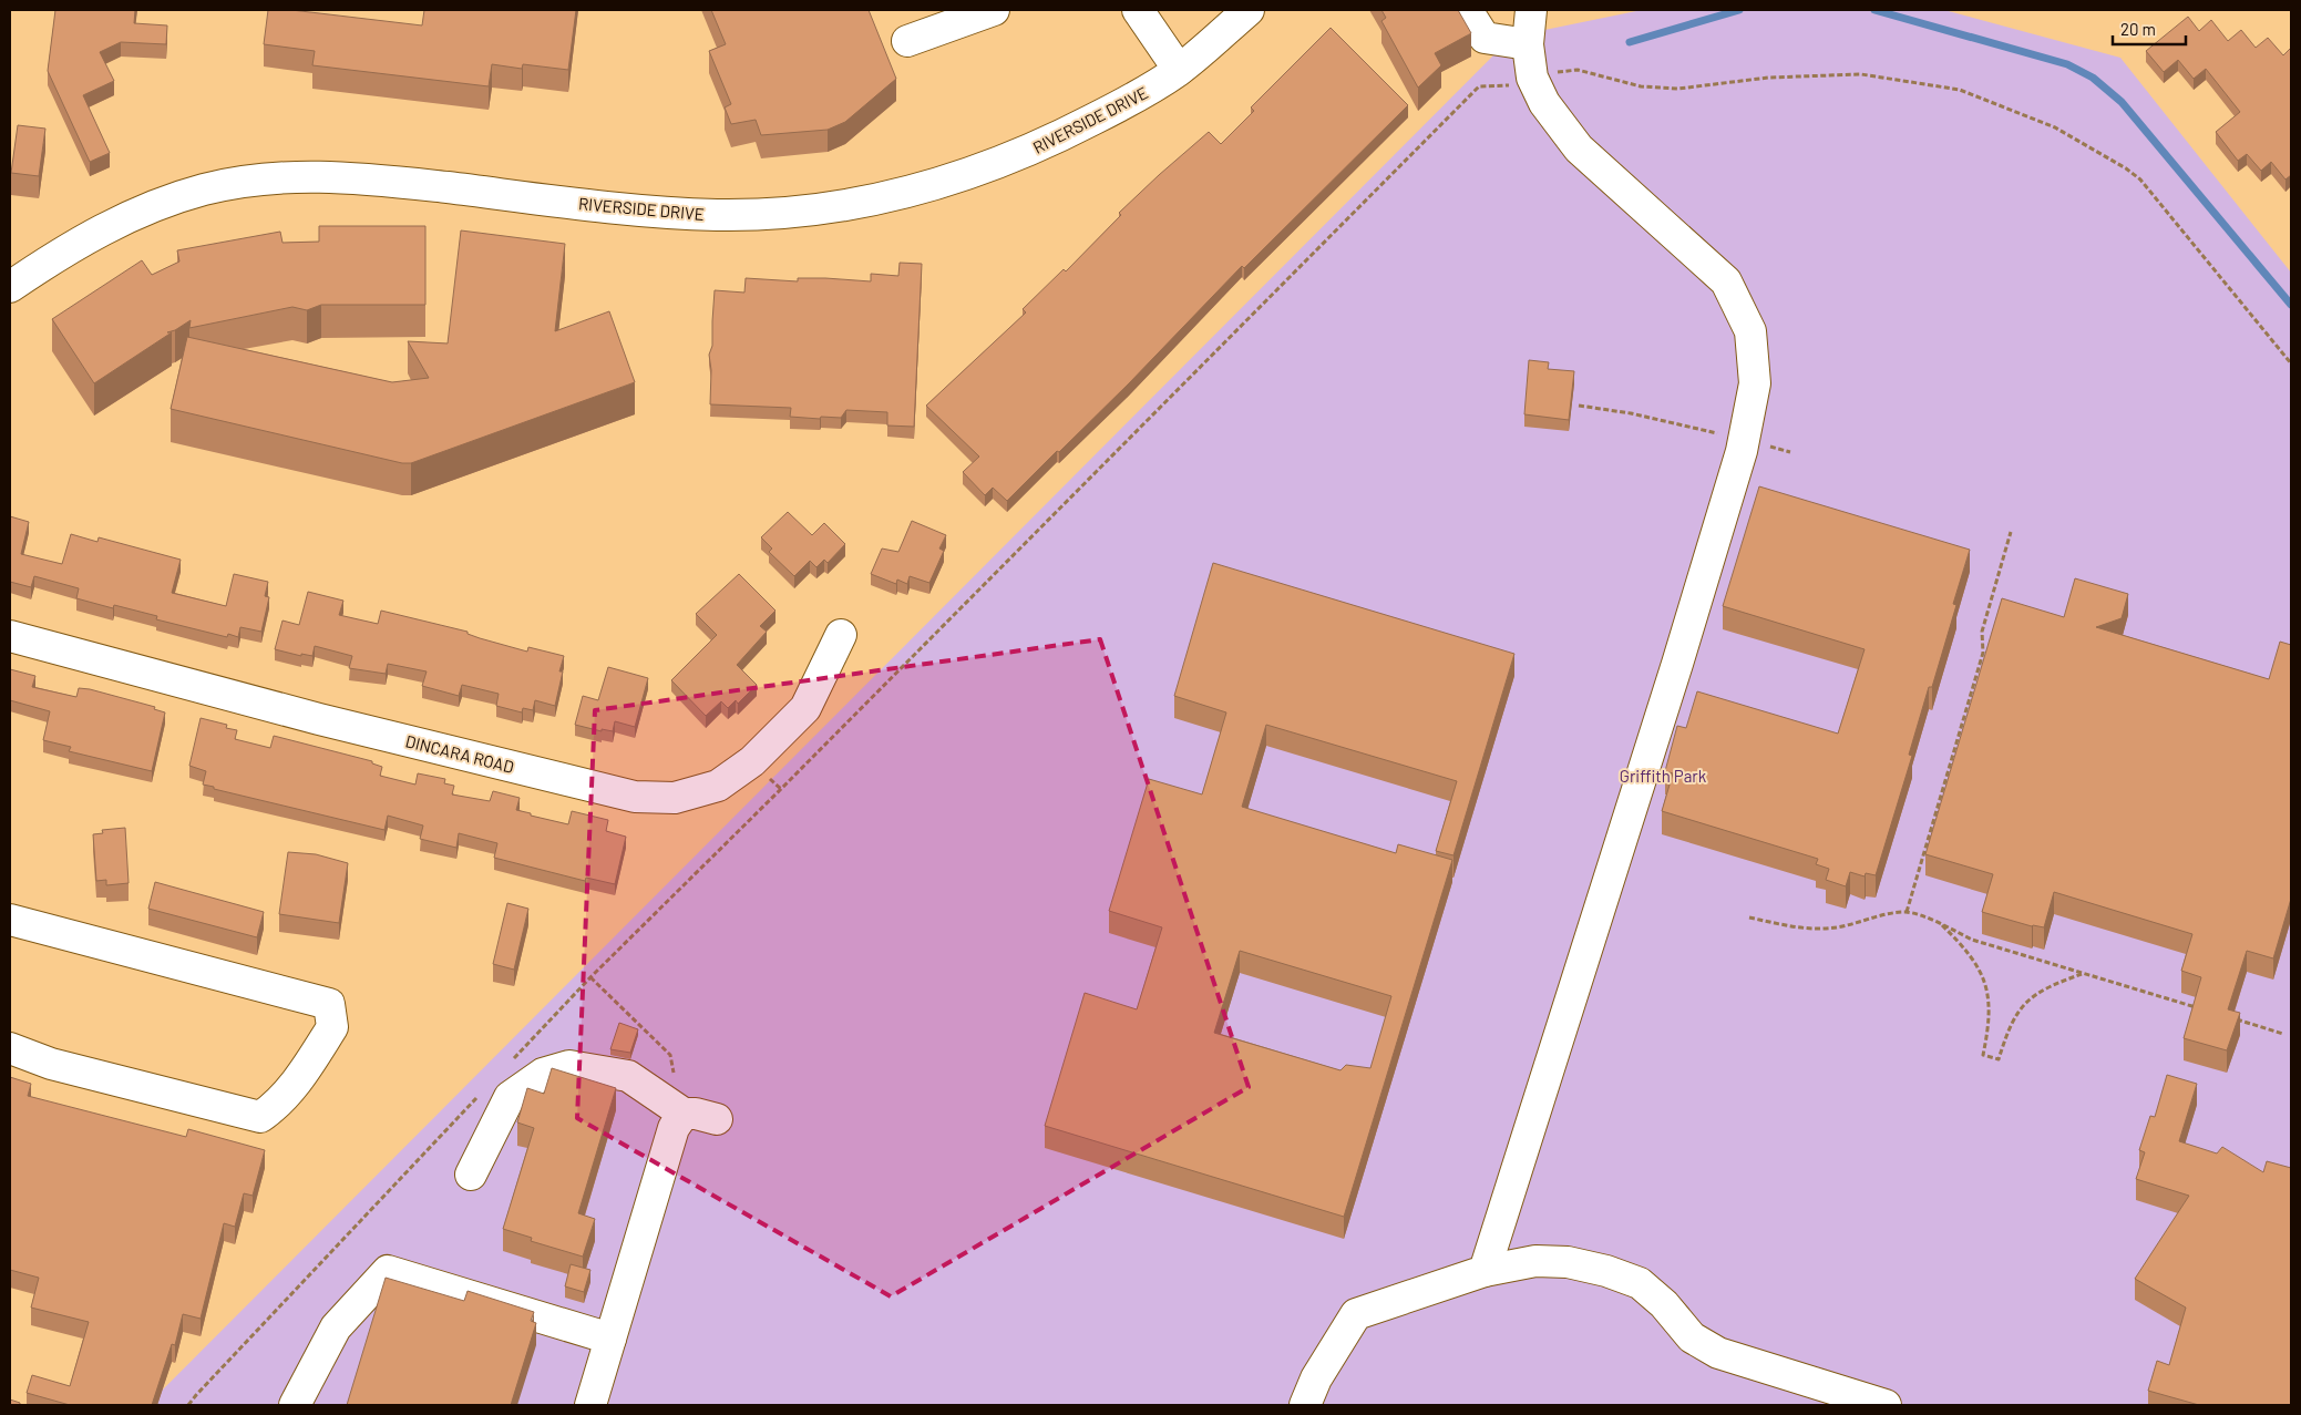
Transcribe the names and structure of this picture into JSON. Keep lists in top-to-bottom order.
{
  "streets": {
    "main road": ["RIVERSIDE DRIVE", "DINCARA ROAD"]
  },
  "parks": ["Griffith Park"],
  "scale_bar": "20 m"
}
